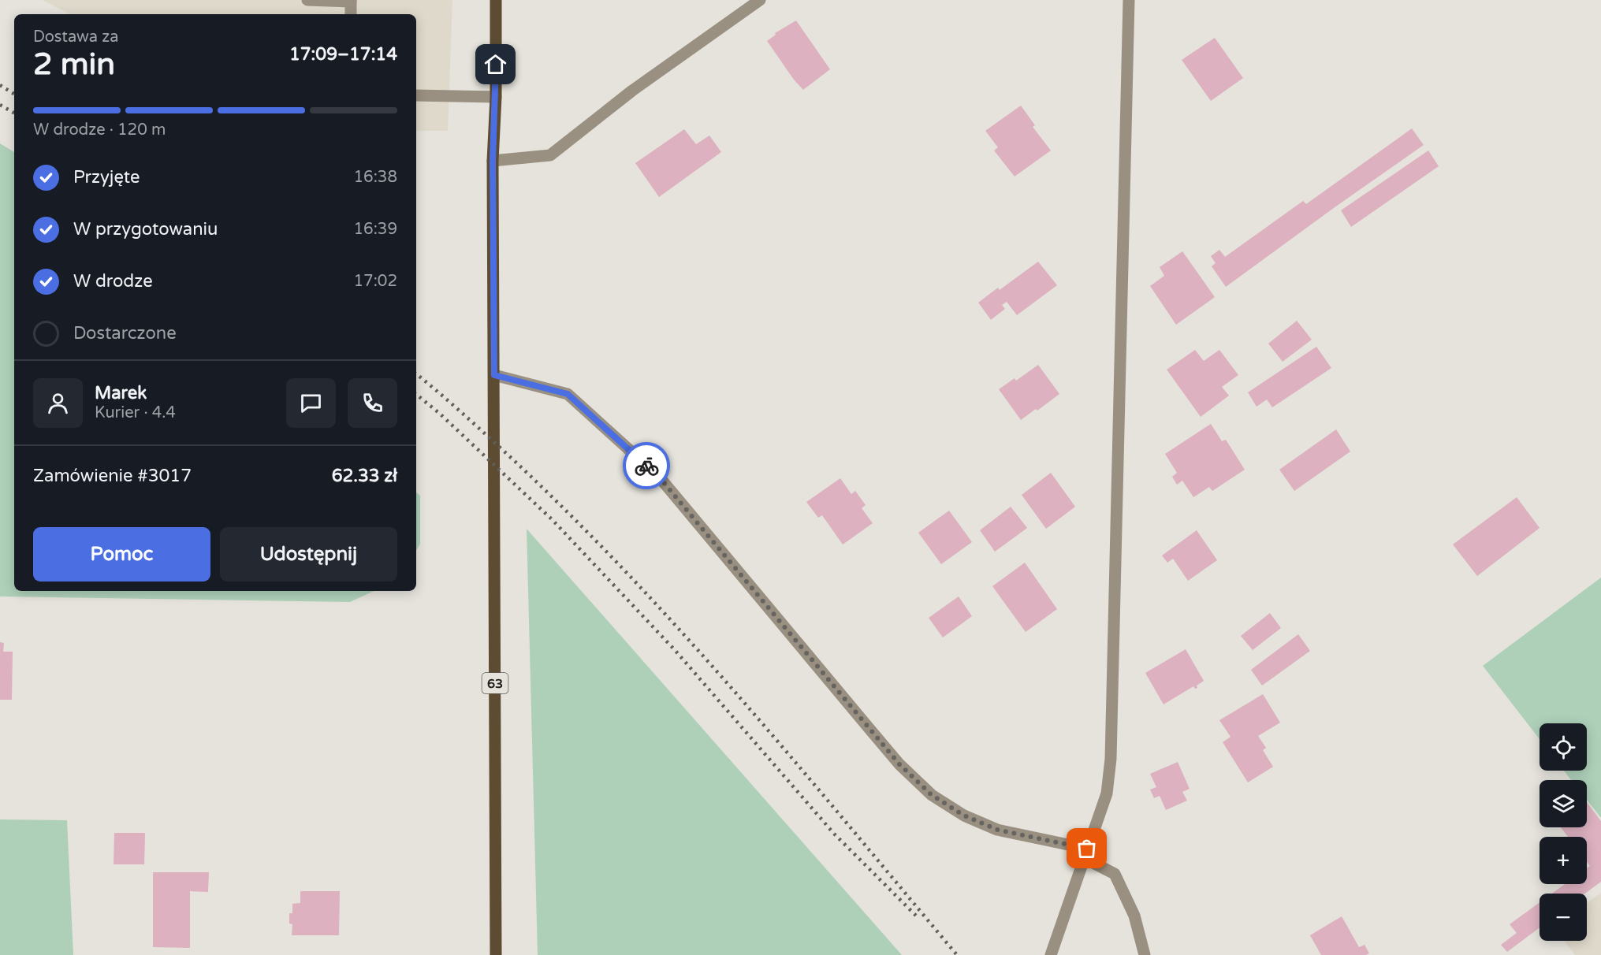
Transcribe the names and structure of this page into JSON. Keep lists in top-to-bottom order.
{
  "streets": {
    "main road": ["63"]
  },
  "page": {
    "heading": ["2 min", "Dostawa za", "17:09–17:14"],
    "panel": [
      "Marek",
      "Kurier · 4.4",
      "Zamówienie #3017",
      "62.33 zł"
    ],
    "bar": "W drodze · 120 m",
    "list": [
      ["Przyjęte", "16:38"],
      ["W przygotowaniu", "16:39"],
      ["W drodze", "17:02"],
      "Dostarczone"
    ],
    "buttons": ["Pomoc", "Udostępnij"],
    "map_buttons": ["+", "−"]
  }
}
